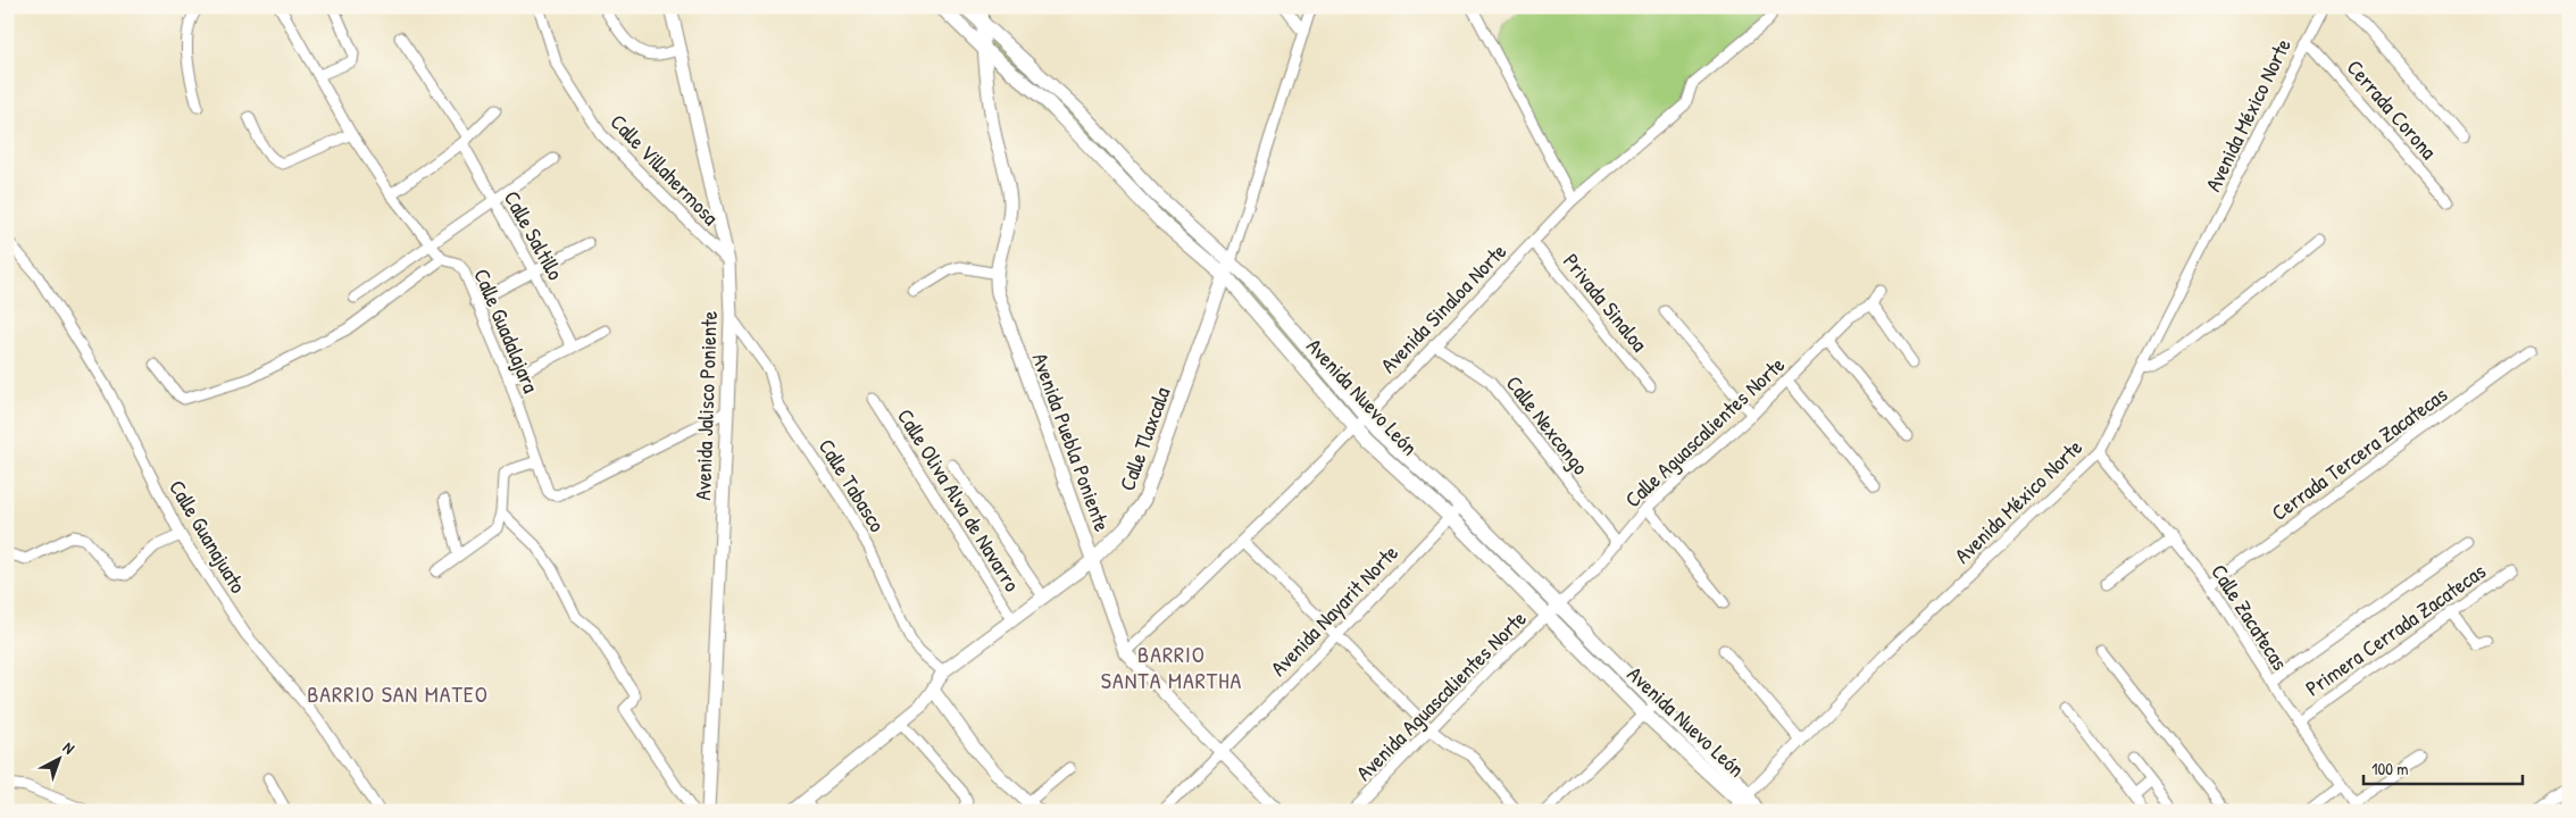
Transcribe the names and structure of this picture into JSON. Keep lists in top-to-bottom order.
{
  "streets": {
    "main road": ["Avenida Nuevo León"],
    "street": [
      "Cerrada Corona",
      "Avenida México Norte",
      "Calle Villahermosa",
      "Calle Saltillo",
      "Privada Sinaloa",
      "Avenida Sinaloa Norte",
      "Calle Guadalajara",
      "Avenida Jalisco Poniente",
      "Calle Nexcongo",
      "Calle Aguascalientes Norte",
      "Calle Tlaxcala",
      "Avenida Puebla Poniente",
      "Cerrada Tercera Zacatecas",
      "Calle Tabasco",
      "Calle Oliva Alva de Navarro",
      "Calle Guanajuato",
      "Avenida Nayarit Norte",
      "Calle Zacatecas",
      "Primera Cerrada Zacatecas",
      "Avenida Aguascalientes Norte"
    ]
  },
  "crossings": [
    ["Cerrada Corona", "Avenida México Norte"],
    ["Avenida México Norte", "Avenida Nuevo León"],
    ["Avenida México Norte", "Calle Zacatecas"],
    ["Calle Villahermosa", "Avenida Jalisco Poniente"],
    ["Privada Sinaloa", "Avenida Sinaloa Norte"],
    ["Avenida Sinaloa Norte", "Avenida Nuevo León"],
    ["Avenida Sinaloa Norte", "Calle Nexcongo"],
    ["Avenida Sinaloa Norte", "Avenida Puebla Poniente"],
    ["Calle Guadalajara", "Avenida Jalisco Poniente"],
    ["Avenida Nuevo León", "Calle Aguascalientes Norte"],
    ["Avenida Nuevo León", "Calle Tlaxcala"],
    ["Avenida Nuevo León", "Avenida Puebla Poniente"],
    ["Avenida Nuevo León", "Avenida Nayarit Norte"],
    ["Avenida Nuevo León", "Avenida Aguascalientes Norte"],
    ["Avenida Jalisco Poniente", "Calle Tabasco"],
    ["Calle Nexcongo", "Calle Aguascalientes Norte"],
    ["Calle Aguascalientes Norte", "Avenida Aguascalientes Norte"],
    ["Calle Tlaxcala", "Avenida Puebla Poniente"],
    ["Calle Tlaxcala", "Calle Tabasco"],
    ["Calle Tlaxcala", "Calle Oliva Alva de Navarro"],
    ["Avenida Puebla Poniente", "Avenida Nayarit Norte"],
    ["Cerrada Tercera Zacatecas", "Calle Zacatecas"],
    ["Calle Zacatecas", "Primera Cerrada Zacatecas"]
  ],
  "districts": ["BARRIO SANTA MARTHA", "BARRIO SAN MATEO"],
  "scale_bar": "100 m",
  "north": "top right"
}
